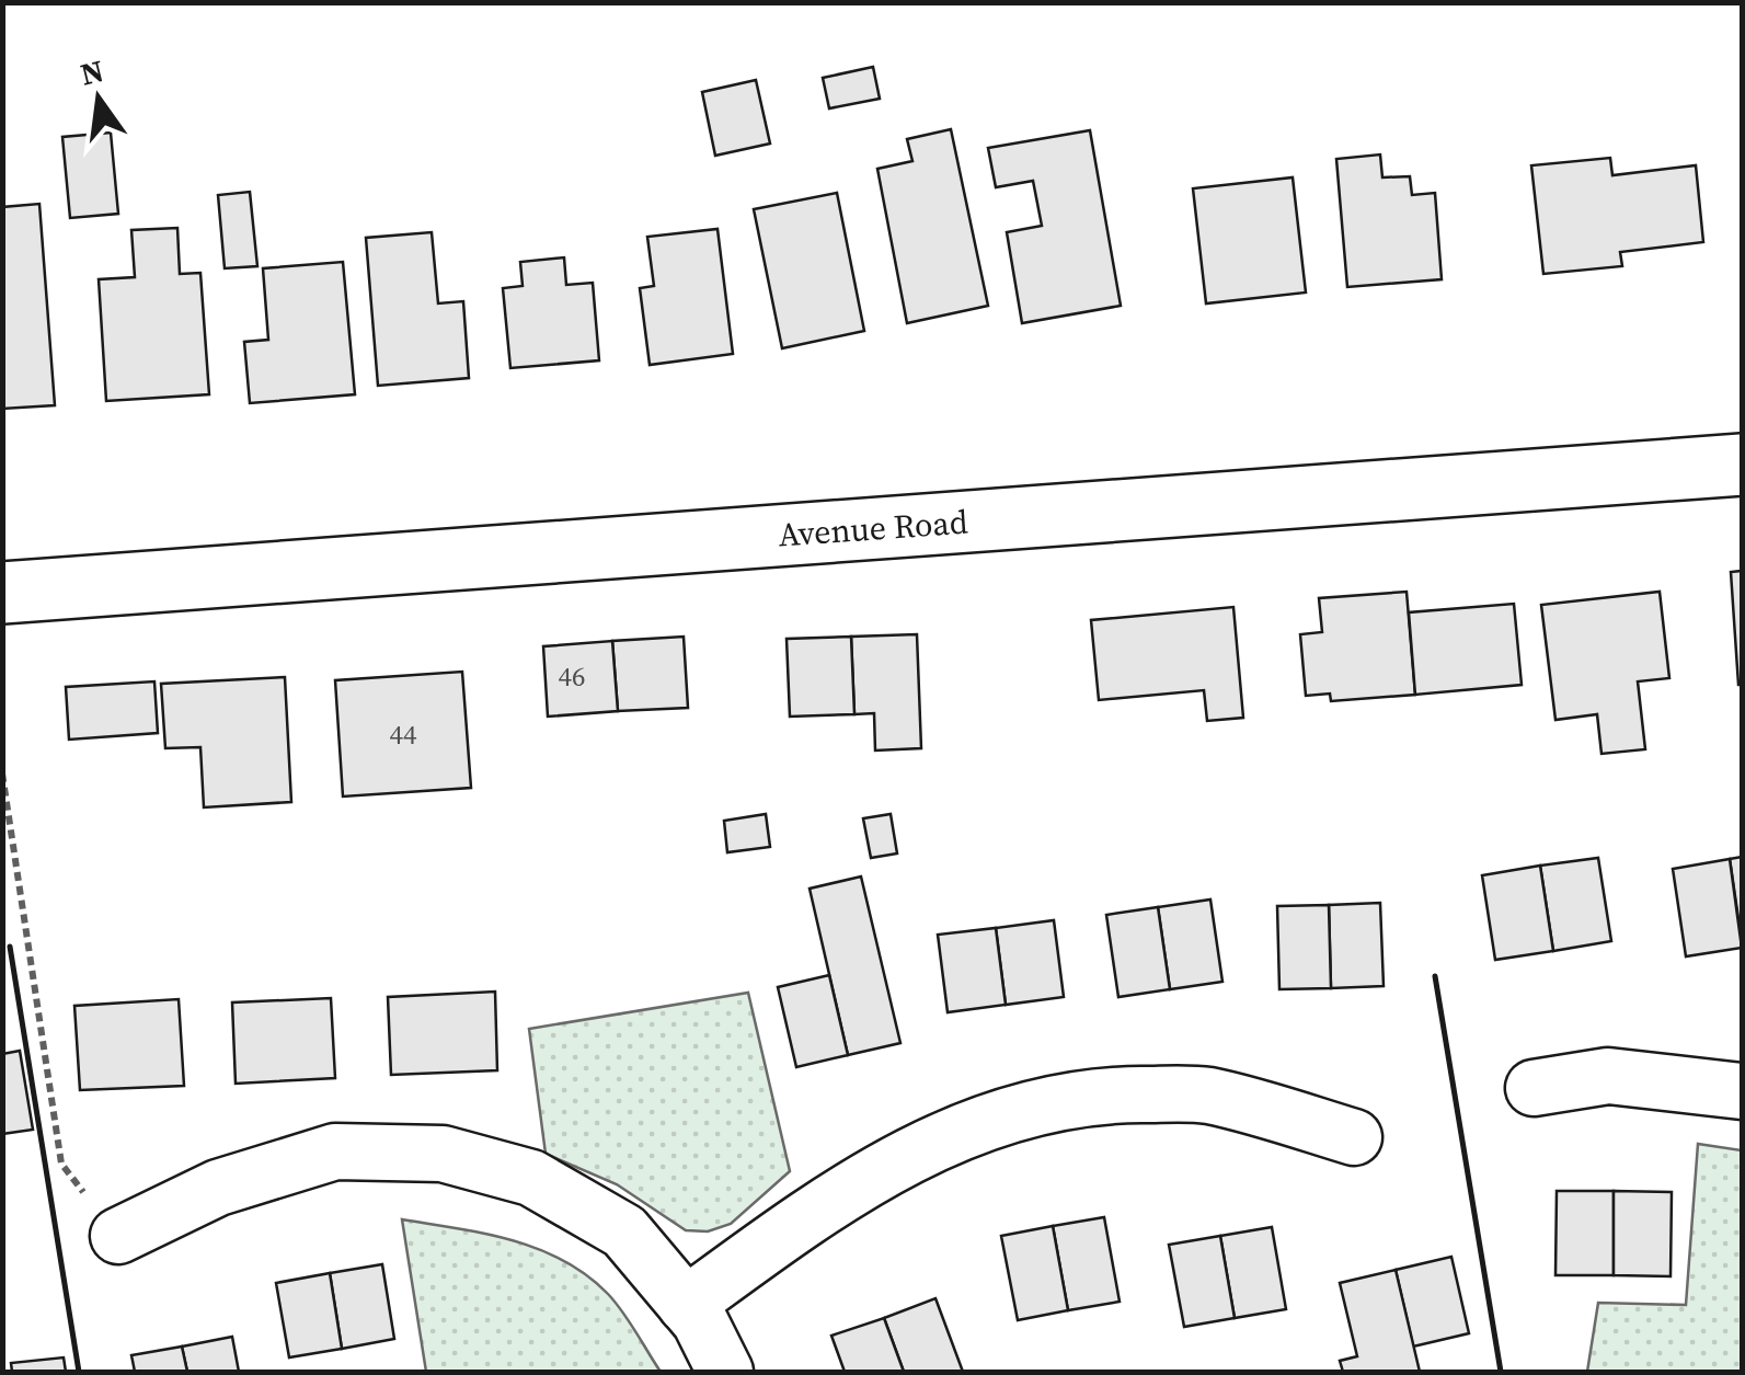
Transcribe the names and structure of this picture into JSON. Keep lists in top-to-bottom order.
{
  "streets": {
    "street": ["Avenue Road"]
  },
  "house_numbers": ["46", "44"],
  "north": "top"
}
